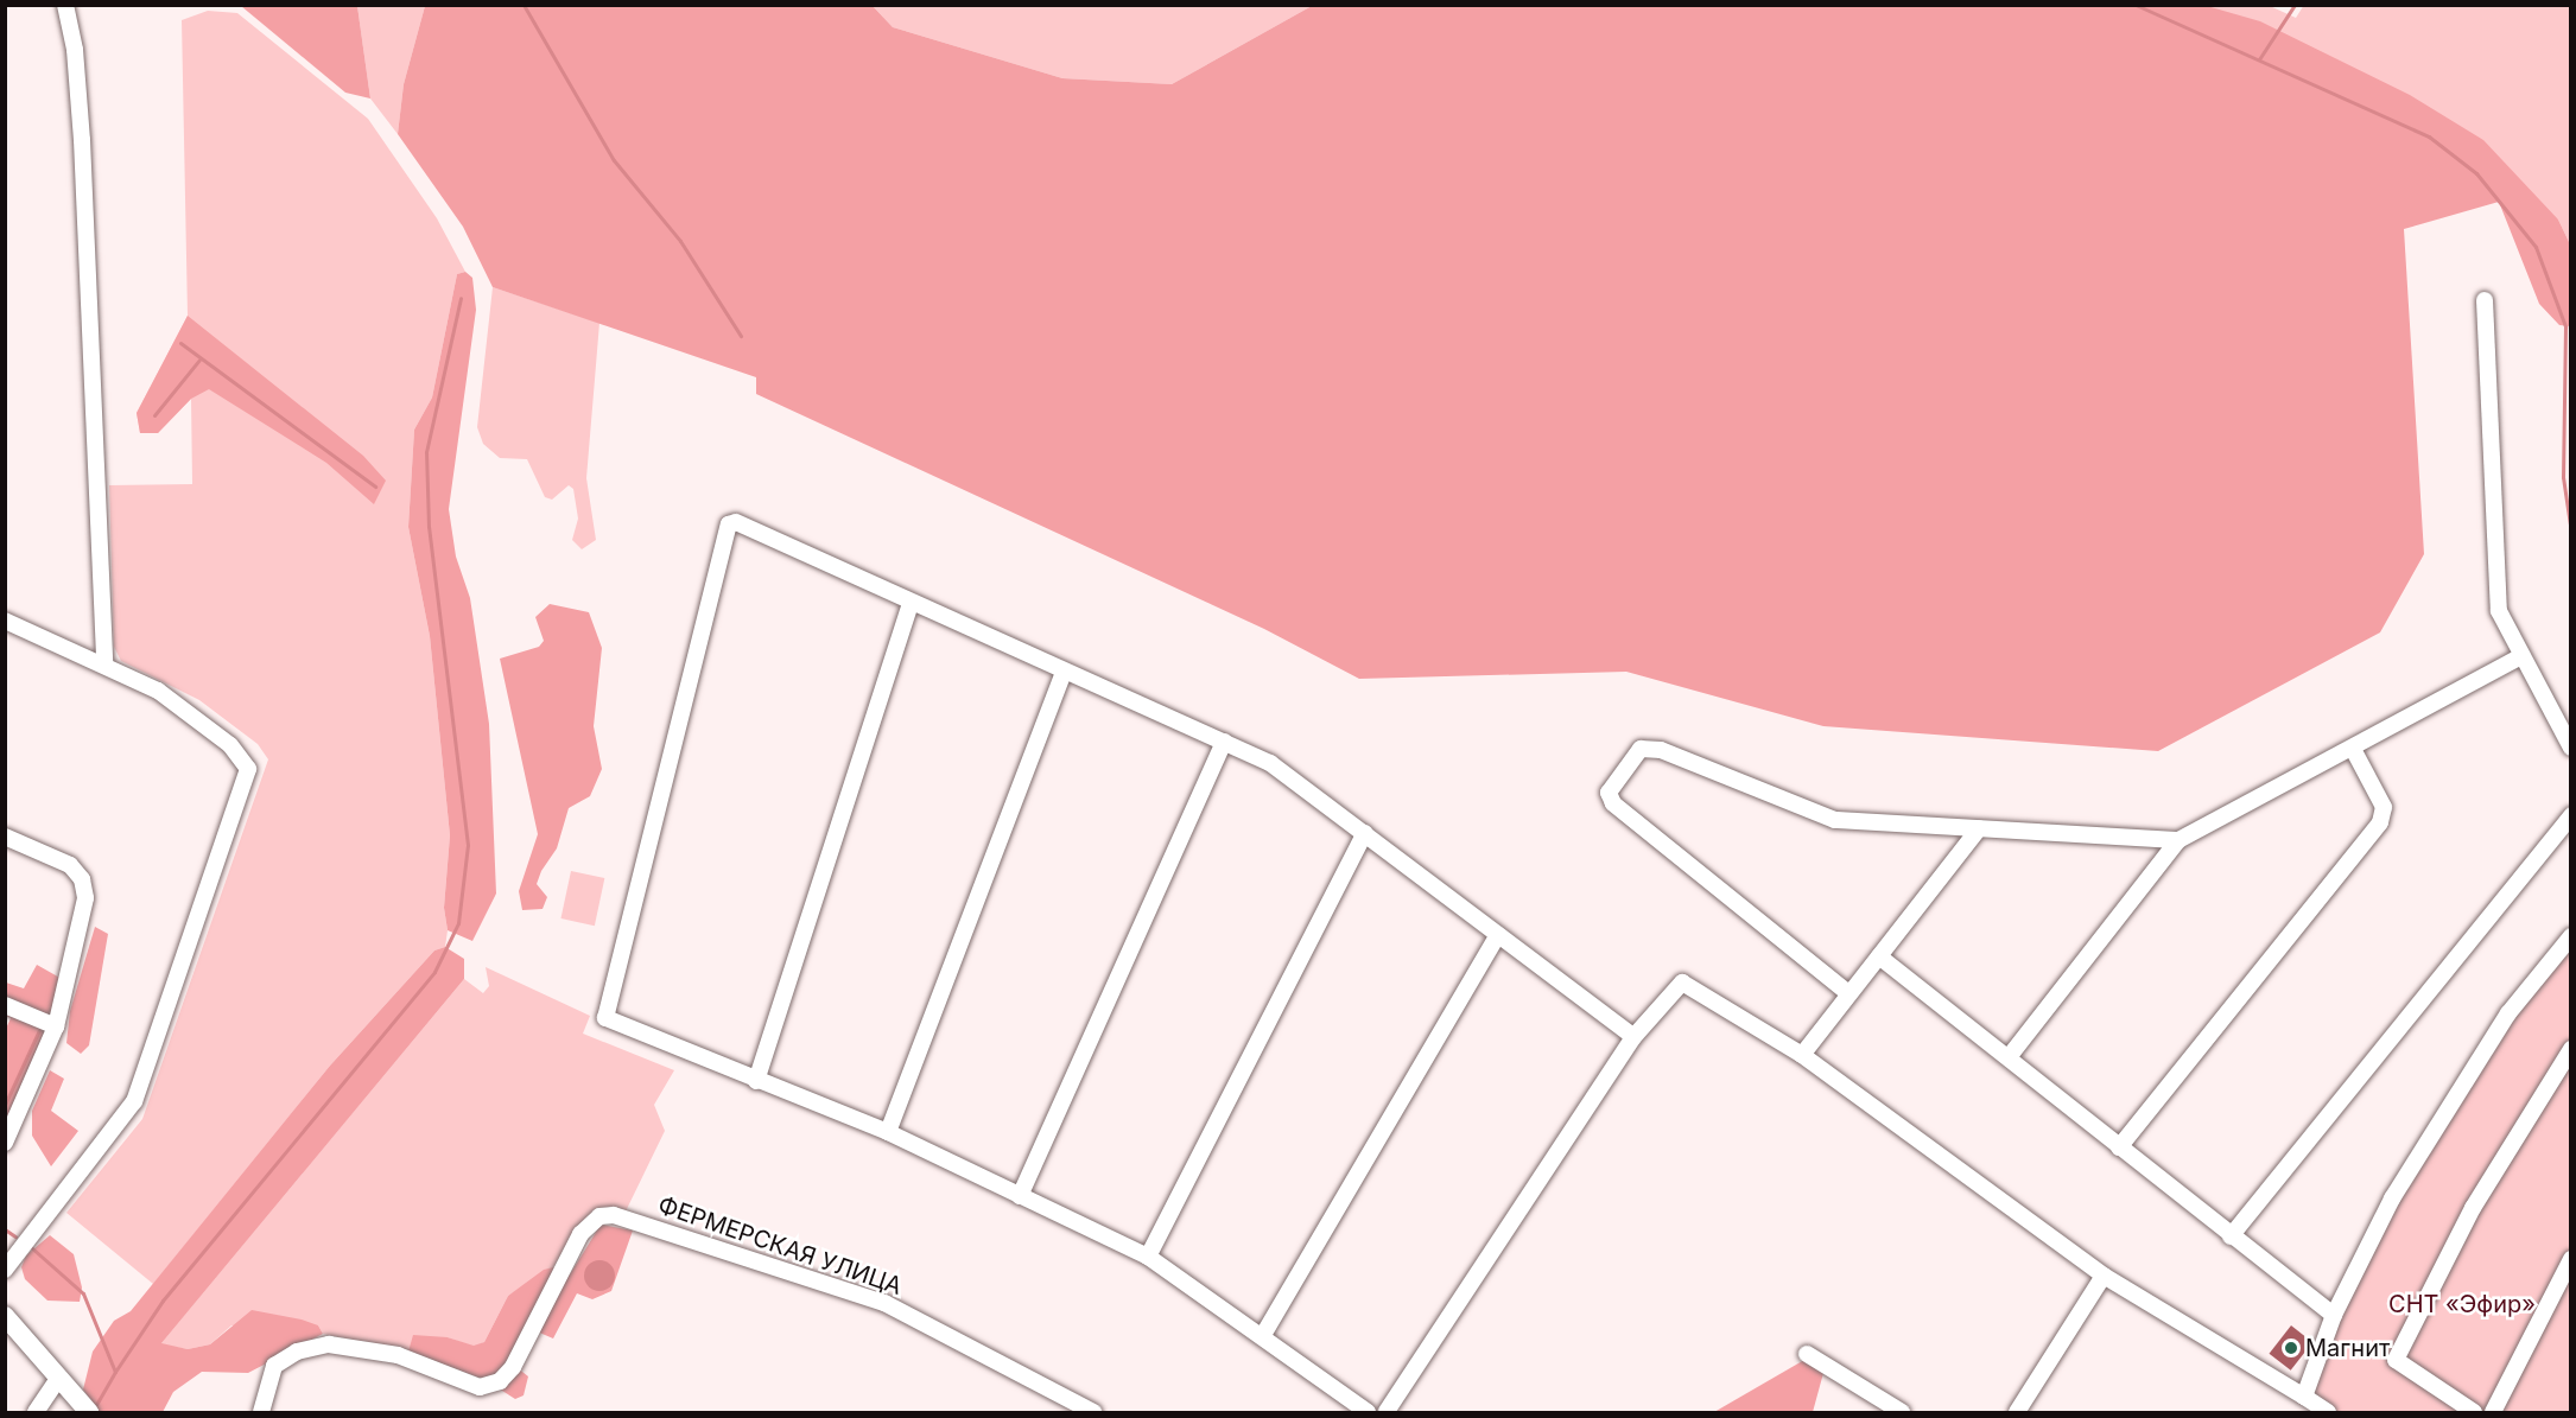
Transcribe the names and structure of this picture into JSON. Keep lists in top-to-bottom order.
{
  "streets": {
    "street": ["ФЕРМЕРСКАЯ УЛИЦА"]
  },
  "parks": ["СНТ «Эфир»"],
  "places": ["Магнит"]
}
